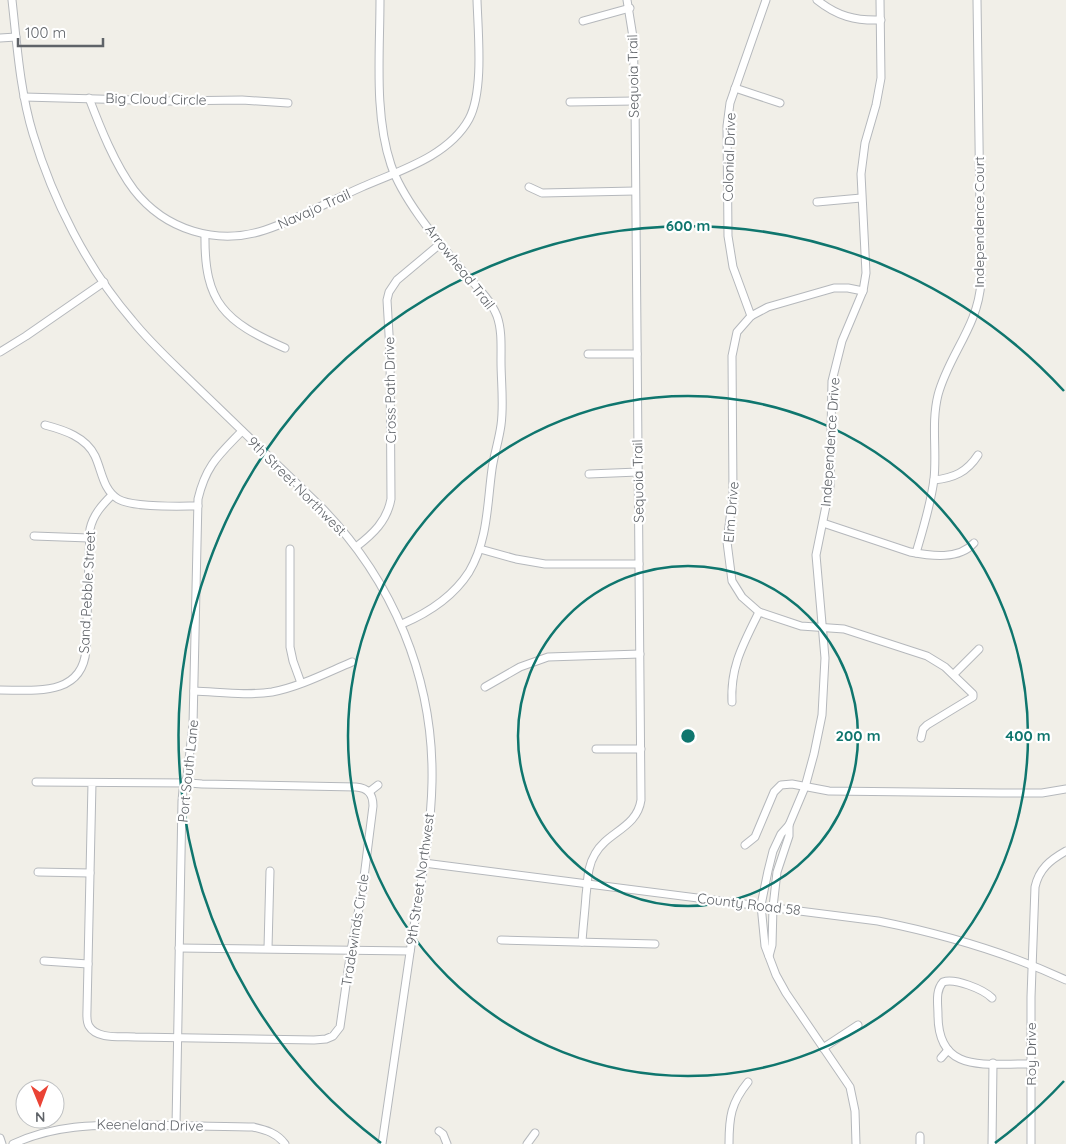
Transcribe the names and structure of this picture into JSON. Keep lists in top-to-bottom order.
{
  "streets": {
    "street": [
      "Sequoia Trail",
      "Big Cloud Circle",
      "Colonial Drive",
      "Navajo Trail",
      "Independence Court",
      "Arrowhead Trail",
      "Cross Path Drive",
      "Independence Drive",
      "9th Street Northwest",
      "Elm Drive",
      "Sand Pebble Street",
      "Port South Lane",
      "County Road 58",
      "Tradewinds Circle",
      "Roy Drive",
      "Keeneland Drive"
    ]
  },
  "crossings": [
    ["Sequoia Trail", "County Road 58"],
    ["Big Cloud Circle", "Navajo Trail"],
    ["Big Cloud Circle", "9th Street Northwest"],
    ["Colonial Drive", "Elm Drive"],
    ["Navajo Trail", "Arrowhead Trail"],
    ["Arrowhead Trail", "Cross Path Drive"],
    ["Arrowhead Trail", "9th Street Northwest"],
    ["Cross Path Drive", "9th Street Northwest"],
    ["Independence Drive", "Elm Drive"],
    ["Independence Drive", "County Road 58"],
    ["9th Street Northwest", "Port South Lane"],
    ["9th Street Northwest", "County Road 58"],
    ["Port South Lane", "Tradewinds Circle"],
    ["Port South Lane", "Keeneland Drive"],
    ["County Road 58", "Roy Drive"]
  ],
  "scale_bar": "100 m",
  "north": "bottom",
  "rings": ["600 m", "200 m", "400 m"]
}
